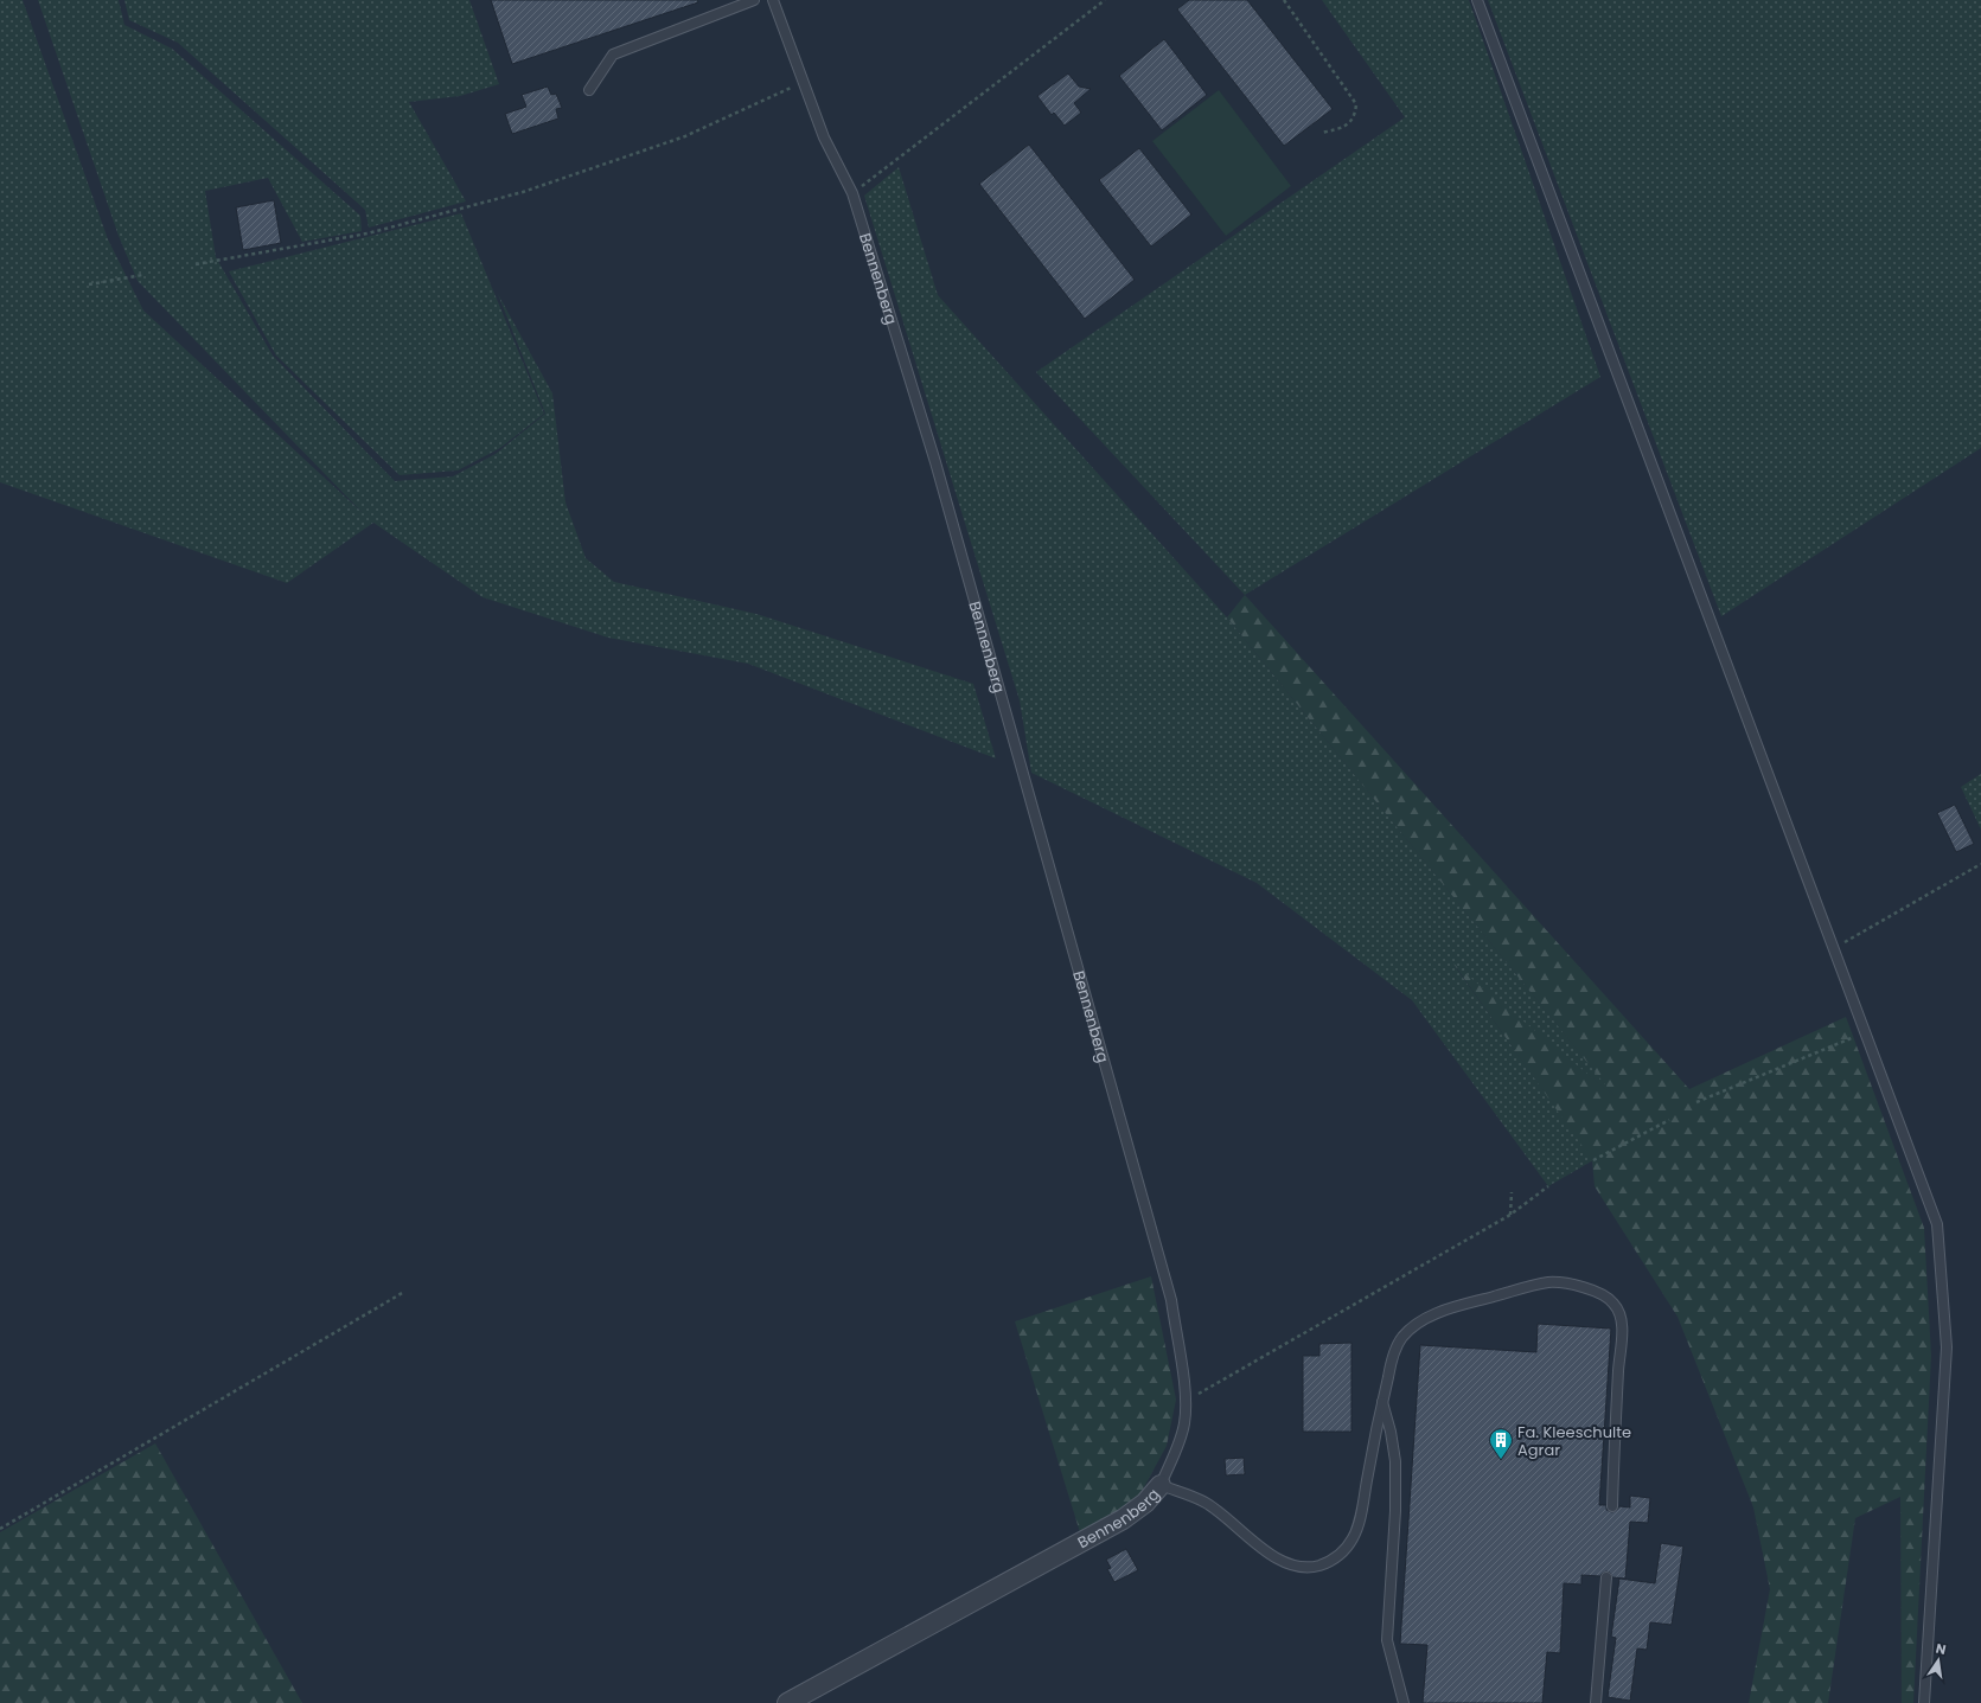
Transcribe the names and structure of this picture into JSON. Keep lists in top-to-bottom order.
{
  "streets": {
    "street": ["Bennenberg"]
  },
  "places": {
    "building": ["Fa. Kleeschulte Agrar"]
  },
  "north": "top"
}
